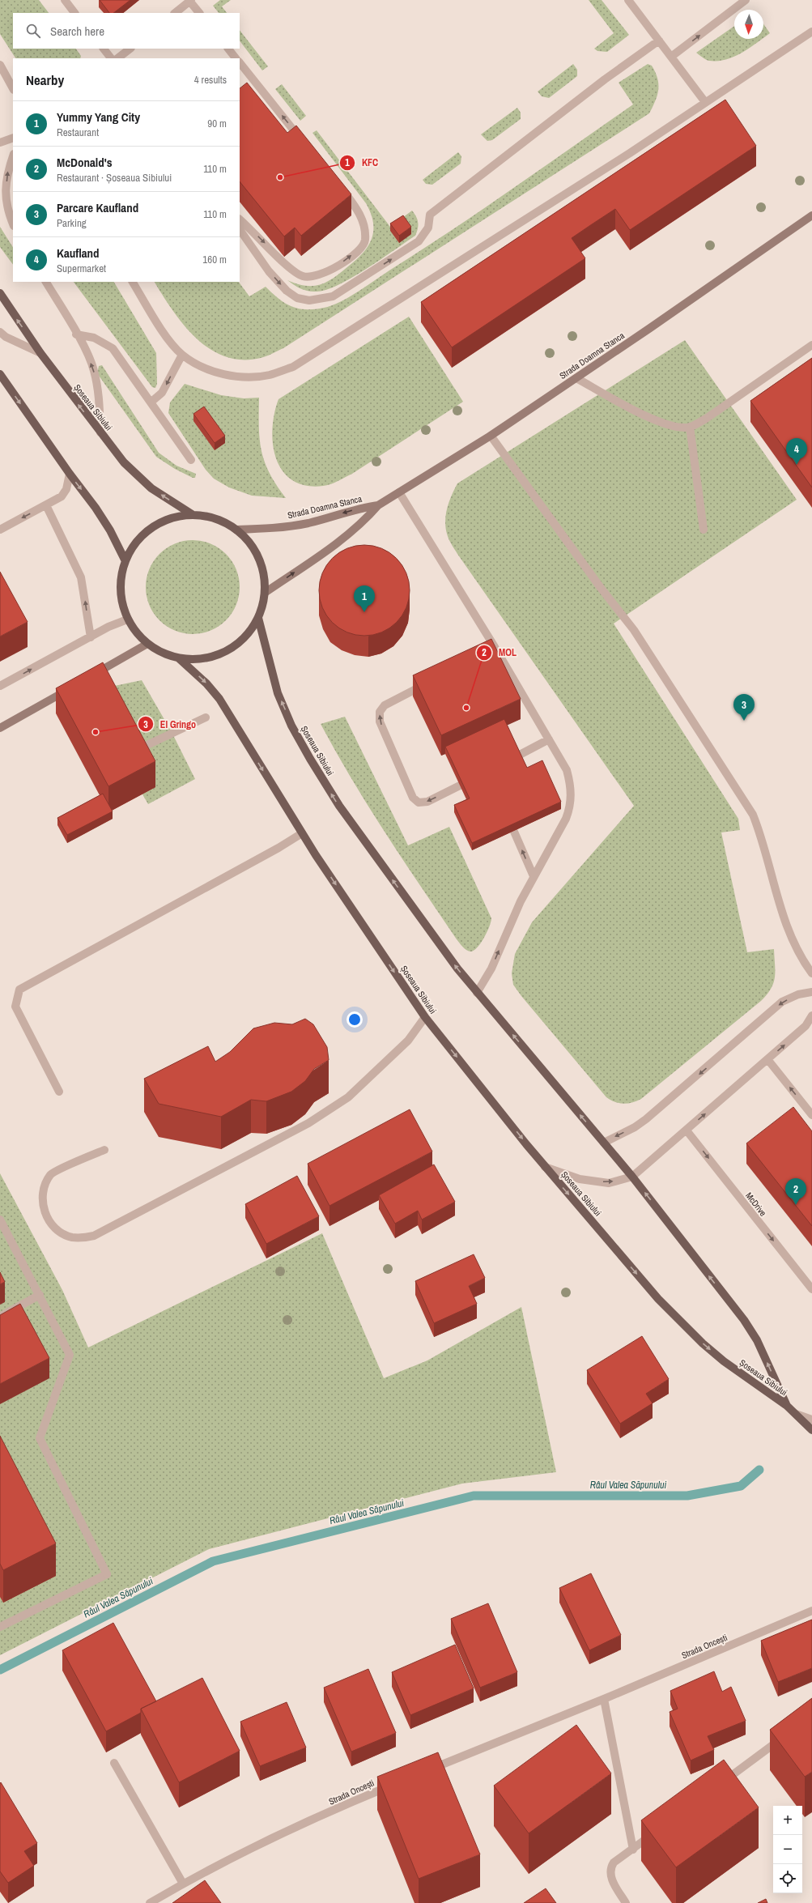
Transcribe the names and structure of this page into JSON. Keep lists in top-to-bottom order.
{
  "streets": {
    "main road": ["Șoseaua Sibiului"],
    "street": ["Strada Doamna Stanca", "McDrive", "Strada Oncești"]
  },
  "crossings": [
    ["Strada Doamna Stanca", "Șoseaua Sibiului"]
  ],
  "one_way": ["McDrive"],
  "water": ["Râul Valea Săpunului"],
  "places": ["KFC", "MOL", "El Gringo"],
  "north": "bottom",
  "page": {
    "search": "Search here",
    "heading": ["Nearby", "4 results"],
    "list": [
      {
        "mark": "1",
        "name": "Yummy Yang City",
        "note": "Restaurant",
        "value": "90 m"
      },
      {
        "mark": "2",
        "name": "McDonald's",
        "note": "Restaurant · Șoseaua Sibiului",
        "value": "110 m"
      },
      {
        "mark": "3",
        "name": "Parcare Kaufland",
        "note": "Parking",
        "value": "110 m"
      },
      {
        "mark": "4",
        "name": "Kaufland",
        "note": "Supermarket",
        "value": "160 m"
      }
    ],
    "pins": [
      "4",
      "1",
      "3",
      "2"
    ],
    "map_buttons": ["+", "−"]
  }
}
